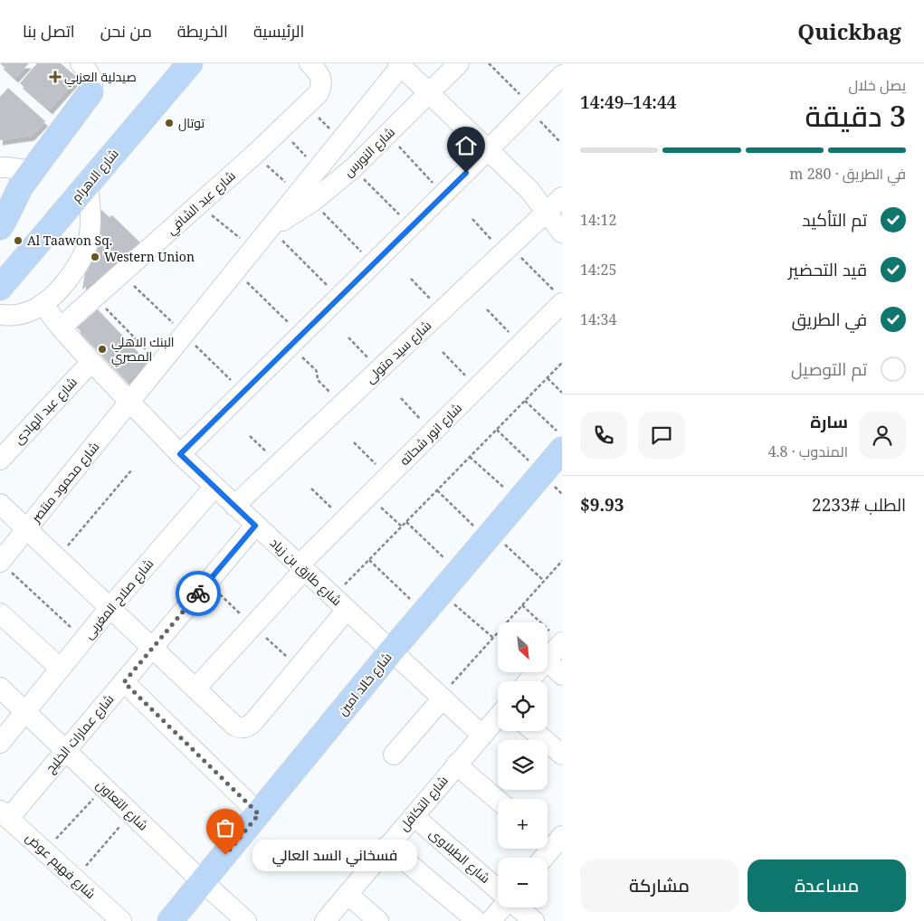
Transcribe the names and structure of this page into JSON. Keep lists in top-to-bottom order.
{
  "streets": {
    "main road": ["شارع الاهرام", "شارع خالد امين"],
    "street": [
      "شارع النورس",
      "شارع عبد الشافي",
      "شارع سيد متولى",
      "شارع عبد الهادى",
      "شارع انور شحاته",
      "شارع محمود منتصر",
      "شارع طارق بن زياد",
      "شارع صلاح المغربى",
      "شارع عمارات الخليج",
      "شارع التكافل",
      "شارع التعاون",
      "شارع الطبلاوى",
      "شارع فهيم عوض"
    ]
  },
  "crossings": [
    ["شارع النورس", "شارع محمود منتصر"],
    ["شارع النورس", "شارع طارق بن زياد"],
    ["شارع عبد الشافي", "شارع طارق بن زياد"],
    ["شارع سيد متولى", "شارع طارق بن زياد"],
    ["شارع عبد الهادى", "شارع طارق بن زياد"],
    ["شارع انور شحاته", "شارع طارق بن زياد"],
    ["شارع محمود منتصر", "شارع طارق بن زياد"],
    ["شارع طارق بن زياد", "شارع صلاح المغربى"],
    ["شارع طارق بن زياد", "شارع خالد امين"],
    ["شارع طارق بن زياد", "شارع عمارات الخليج"],
    ["شارع طارق بن زياد", "شارع التكافل"],
    ["شارع صلاح المغربى", "شارع التعاون"],
    ["شارع خالد امين", "شارع التعاون"],
    ["شارع عمارات الخليج", "شارع التعاون"],
    ["شارع عمارات الخليج", "شارع فهيم عوض"],
    ["شارع التكافل", "شارع الطبلاوى"]
  ],
  "places": {
    "health": ["صيدلية العزبي"],
    "other": [
      "توتال",
      "Al Taawon Sq.",
      "Western Union",
      "البنك الاهلي المصري",
      "فسخاني السد العالي"
    ]
  },
  "north": "bottom right",
  "page": {
    "header": "Quickbag",
    "nav": [
      "الرئيسية",
      "الخريطة",
      "من نحن",
      "اتصل بنا"
    ],
    "heading": ["3 دقيقة", "يصل خلال", "14:44–14:49"],
    "panel": [
      "سارة",
      "المندوب · 4.8",
      "الطلب #2233",
      "$9.93"
    ],
    "bar": "في الطريق · 280 m",
    "list": [
      ["تم التأكيد", "14:12"],
      ["قيد التحضير", "14:25"],
      ["في الطريق", "14:34"],
      "تم التوصيل"
    ],
    "map_buttons": ["+", "−"],
    "bubble": "فسخاني السد العالي",
    "buttons": ["مساعدة", "مشاركة"]
  }
}
